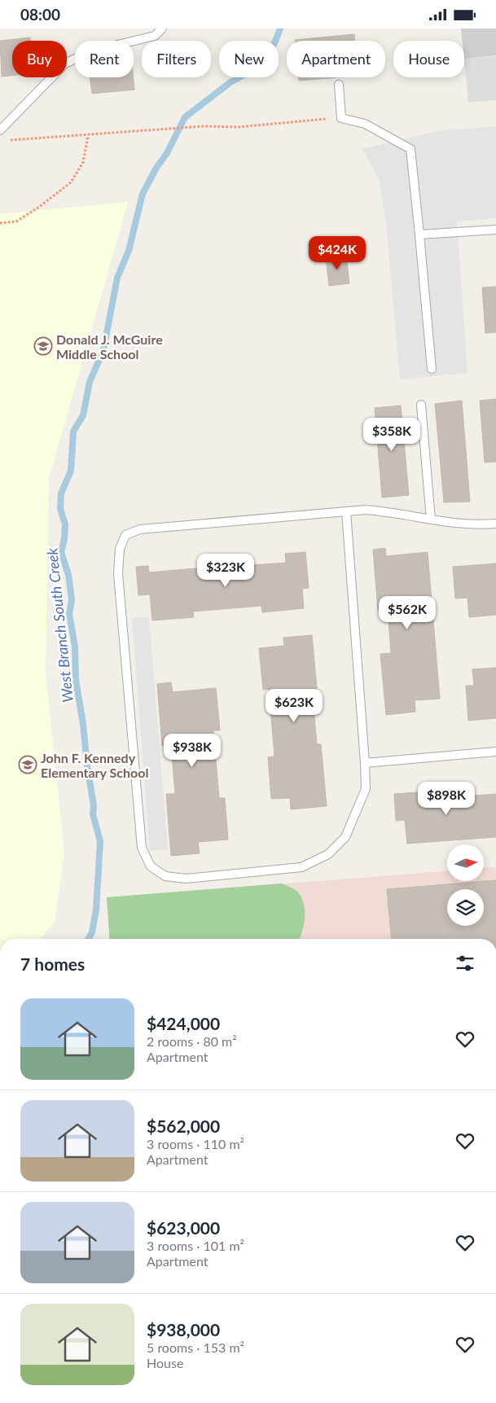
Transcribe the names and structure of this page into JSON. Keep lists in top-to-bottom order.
{
  "water": ["West Branch South Creek"],
  "places": {
    "school or university": ["Donald J. McGuire Middle School", "John F. Kennedy Elementary School"]
  },
  "north": "right",
  "page": {
    "status": "08:00",
    "chip": [
      "Buy",
      "Rent",
      "Filters",
      "New",
      "Apartment",
      "House"
    ],
    "price": [
      "$424K",
      "$358K",
      "$323K",
      "$562K",
      "$623K",
      "$938K",
      "$898K"
    ],
    "heading": "7 homes",
    "list": [
      {
        "name": "$424,000",
        "note": "2 rooms · 80 m² · Apartment"
      },
      {
        "name": "$562,000",
        "note": "3 rooms · 110 m² · Apartment"
      },
      {
        "name": "$623,000",
        "note": "3 rooms · 101 m² · Apartment"
      },
      {
        "name": "$938,000",
        "note": "5 rooms · 153 m² · House"
      }
    ]
  }
}
